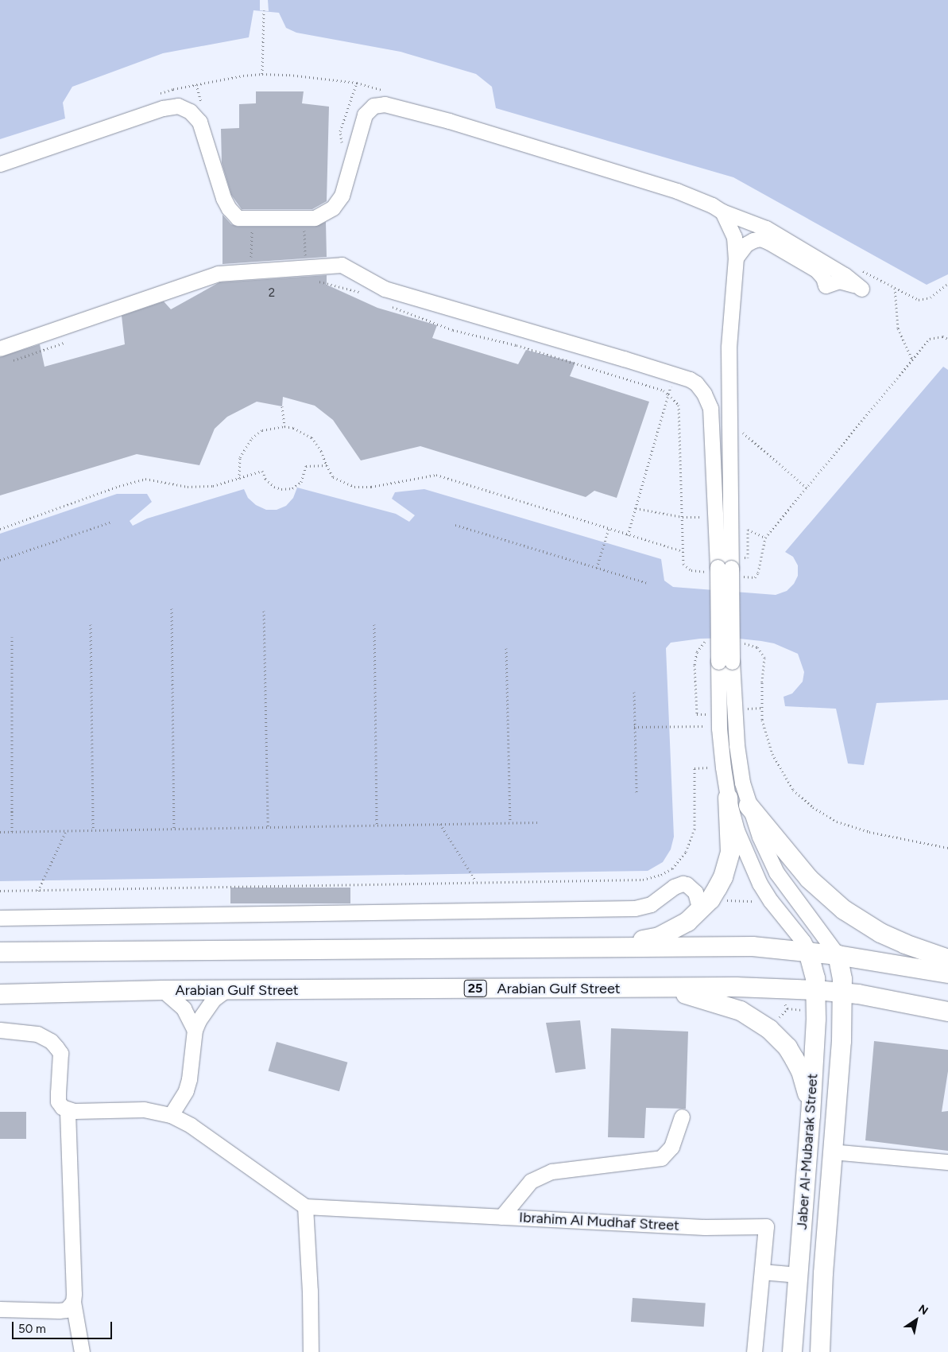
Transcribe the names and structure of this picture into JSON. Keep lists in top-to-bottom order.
{
  "streets": {
    "main road": ["25", "Arabian Gulf Street", "Jaber Al-Mubarak Street"],
    "street": ["Ibrahim Al Mudhaf Street"]
  },
  "crossings": [
    ["Arabian Gulf Street", "Jaber Al-Mubarak Street"]
  ],
  "house_numbers": ["2"],
  "scale_bar": "50 m",
  "north": "top right"
}
